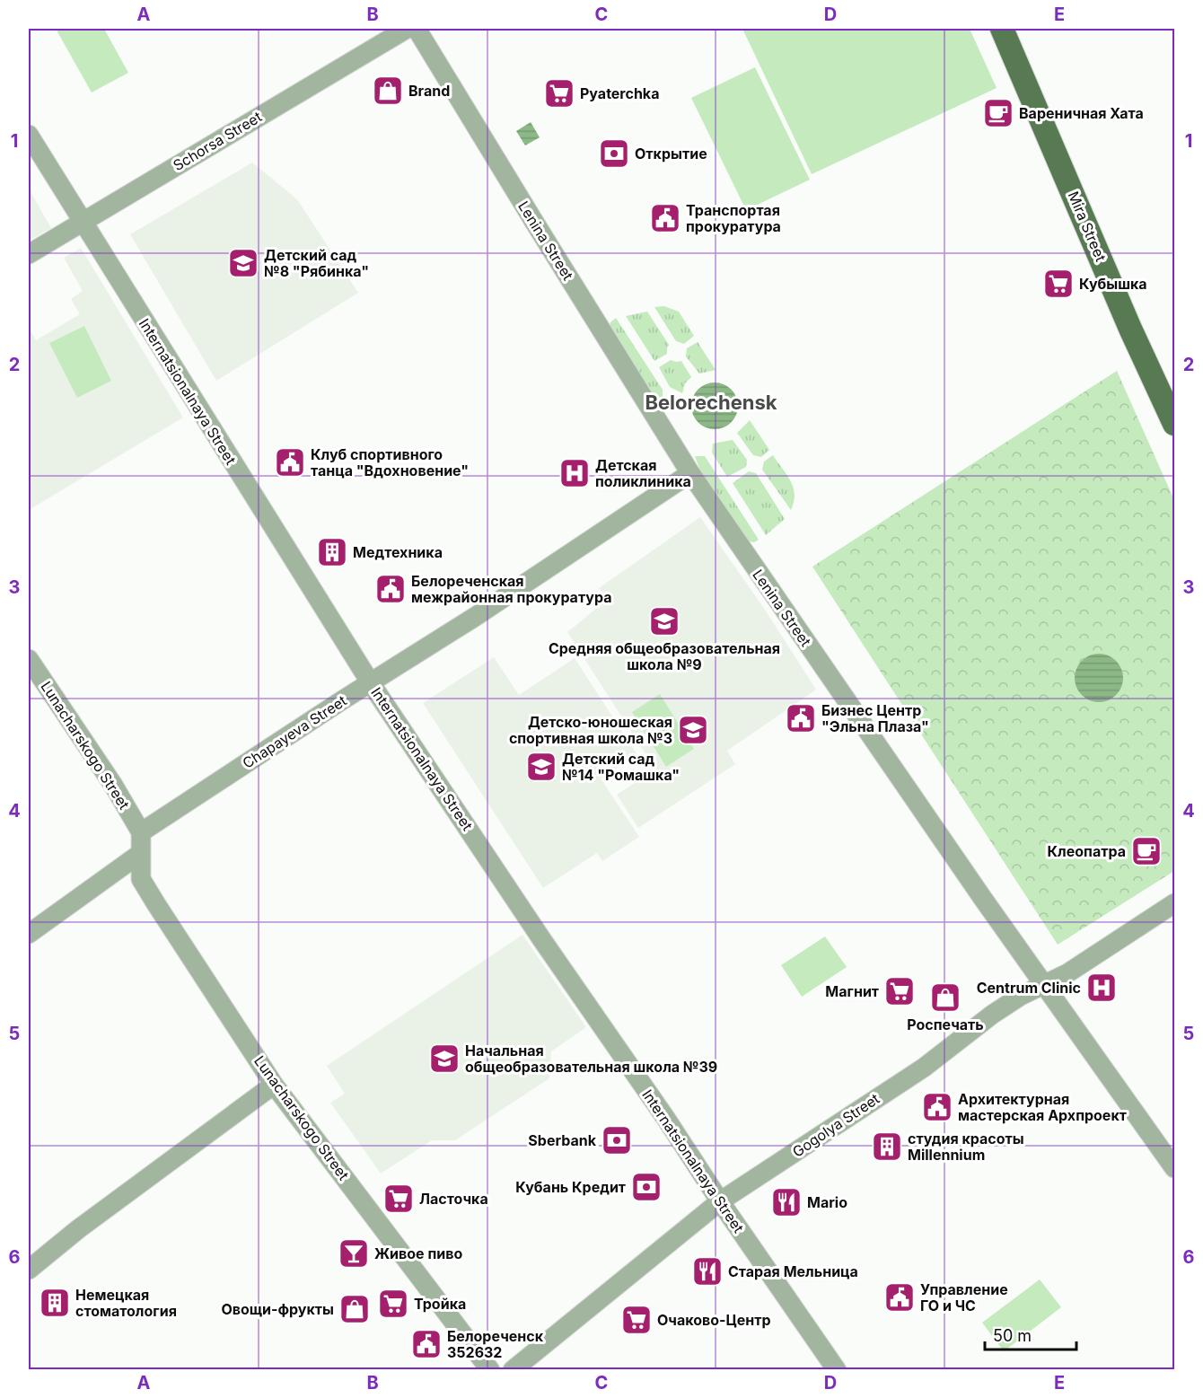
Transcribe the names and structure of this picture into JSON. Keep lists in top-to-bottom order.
{
  "streets": {
    "main road": ["Mira Street"],
    "street": [
      "Schorsa Street",
      "Lenina Street",
      "Internatsionalnaya Street",
      "Chapayeva Street",
      "Lunacharskogo Street",
      "Gogolya Street"
    ]
  },
  "crossings": [
    ["Schorsa Street", "Internatsionalnaya Street"],
    ["Lenina Street", "Chapayeva Street"],
    ["Lenina Street", "Gogolya Street"],
    ["Internatsionalnaya Street", "Chapayeva Street"],
    ["Internatsionalnaya Street", "Gogolya Street"],
    ["Chapayeva Street", "Lunacharskogo Street"]
  ],
  "districts": ["Belorechensk"],
  "places": {
    "shop": ["Brand", "Роспечать", "Овощи-фрукты"],
    "supermarket": [
      "Pyaterchka",
      "Кубышка",
      "Магнит",
      "Ласточка",
      "Тройка",
      "Очаково-Центр"
    ],
    "cafe": ["Вареничная Хата", "Клеопатра"],
    "bank": ["Открытие", "Sberbank", "Кубань Кредит"],
    "public building": [
      "Транспортая прокуратура",
      "Клуб спортивного танца \"Вдохновение\"",
      "Белореченская межрайонная прокуратура",
      "Бизнес Центр \"Эльна Плаза\"",
      "Архитектурная мастерская Архпроект",
      "Управление ГО и ЧС",
      "Белореченск 352632"
    ],
    "school or university": [
      "Детский сад №8 \"Рябинка\"",
      "Средняя общеобразовательная школа №9",
      "Детско-юношеская спортивная школа №3",
      "Детский сад №14 \"Ромашка\"",
      "Начальная общеобразовательная школа №39"
    ],
    "hospital": ["Детская поликлиника", "Centrum Clinic"],
    "building": ["Медтехника", "студия красоты Millennium", "Немецкая стоматология"],
    "restaurant": ["Mario", "Старая Мельница"],
    "bar": ["Живое пиво"]
  },
  "scale_bar": "50 m",
  "grid": {
    "columns": [
      "A",
      "B",
      "C",
      "D",
      "E"
    ],
    "rows": [
      "1",
      "2",
      "3",
      "4",
      "5",
      "6"
    ]
  }
}
